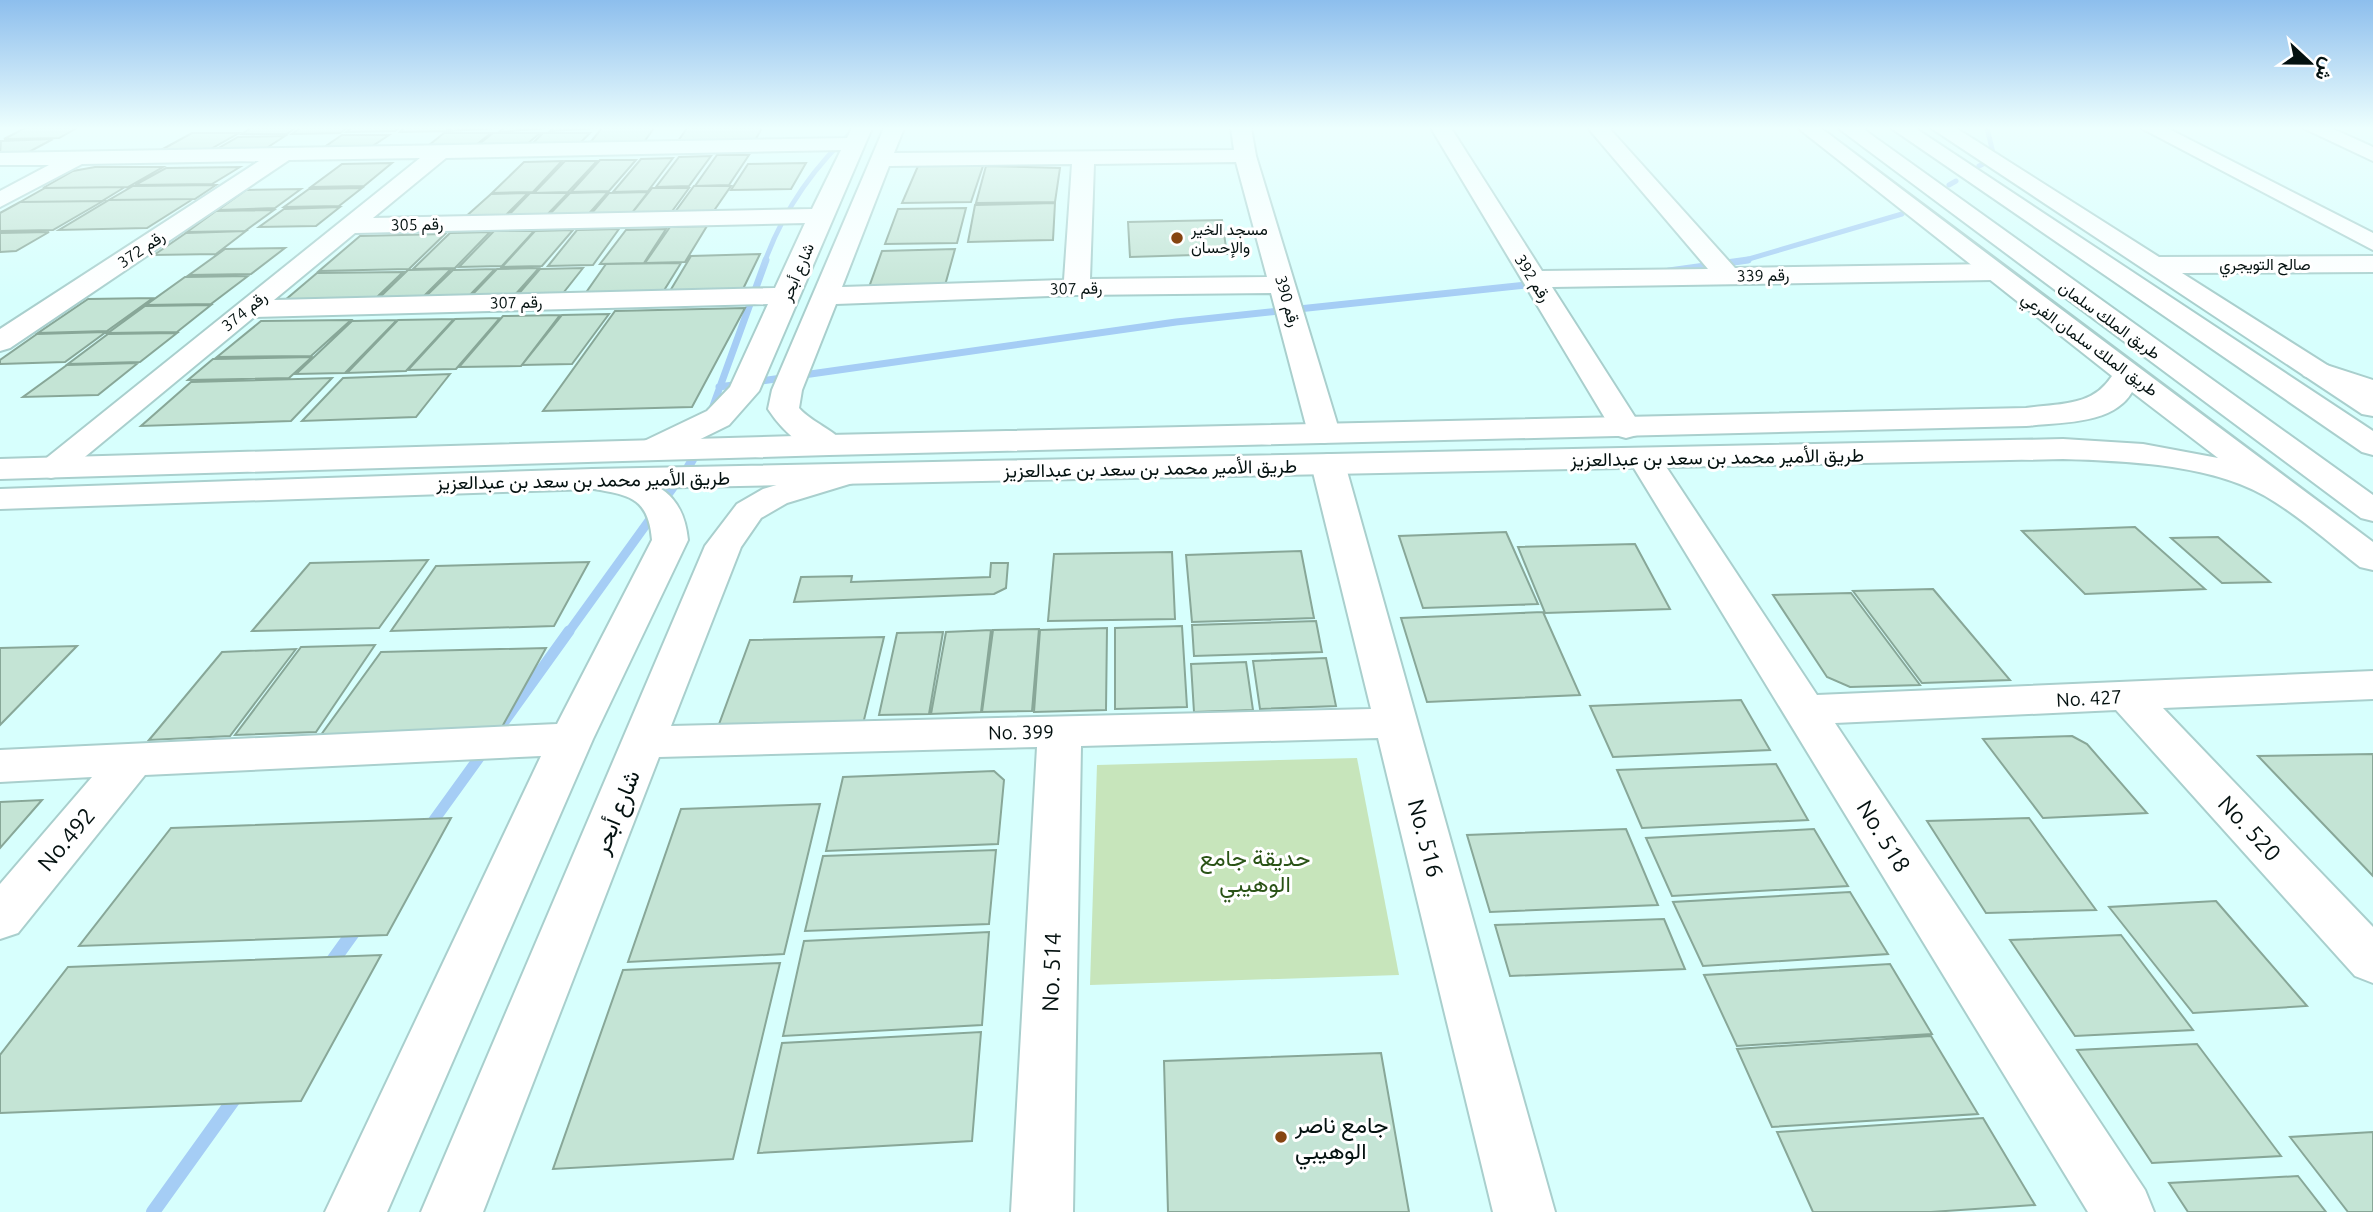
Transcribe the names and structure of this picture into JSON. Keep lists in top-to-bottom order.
{
  "streets": {
    "main road": [
      "رقم 305",
      "رقم 372",
      "صالح التويجري",
      "شارع أبحر",
      "رقم 339",
      "رقم 392",
      "رقم 307",
      "رقم 390",
      "رقم 374",
      "طريق الملك سلمان",
      "طريق الملك سلمان الفرعي",
      "طريق الأمير محمد بن سعد بن عبدالعزيز",
      "No. 427",
      "No. 399",
      "No. 520",
      "No. 518",
      "No. 516",
      "No.492",
      "No. 514"
    ]
  },
  "crossings": [
    ["رقم 305", "شارع أبحر"],
    ["رقم 305", "رقم 374"],
    ["شارع أبحر", "رقم 307"],
    ["شارع أبحر", "طريق الأمير محمد بن سعد بن عبدالعزيز"],
    ["شارع أبحر", "No. 399"],
    ["رقم 339", "رقم 392"],
    ["رقم 339", "طريق الملك سلمان الفرعي"],
    ["رقم 392", "طريق الأمير محمد بن سعد بن عبدالعزيز"],
    ["رقم 392", "No. 518"],
    ["رقم 307", "رقم 390"],
    ["رقم 307", "رقم 374"],
    ["رقم 390", "طريق الأمير محمد بن سعد بن عبدالعزيز"],
    ["رقم 390", "No. 516"],
    ["رقم 374", "طريق الأمير محمد بن سعد بن عبدالعزيز"],
    ["طريق الملك سلمان الفرعي", "طريق الأمير محمد بن سعد بن عبدالعزيز"],
    ["طريق الأمير محمد بن سعد بن عبدالعزيز", "No. 518"],
    ["طريق الأمير محمد بن سعد بن عبدالعزيز", "No. 516"],
    ["No. 427", "No. 520"],
    ["No. 427", "No. 518"],
    ["No. 399", "No. 516"],
    ["No. 399", "No. 514"]
  ],
  "parks": ["حديقة جامع الوهيبي"],
  "places": ["مسجد الخير والإحسان", "جامع ناصر الوهيبي"],
  "north": "right"
}
